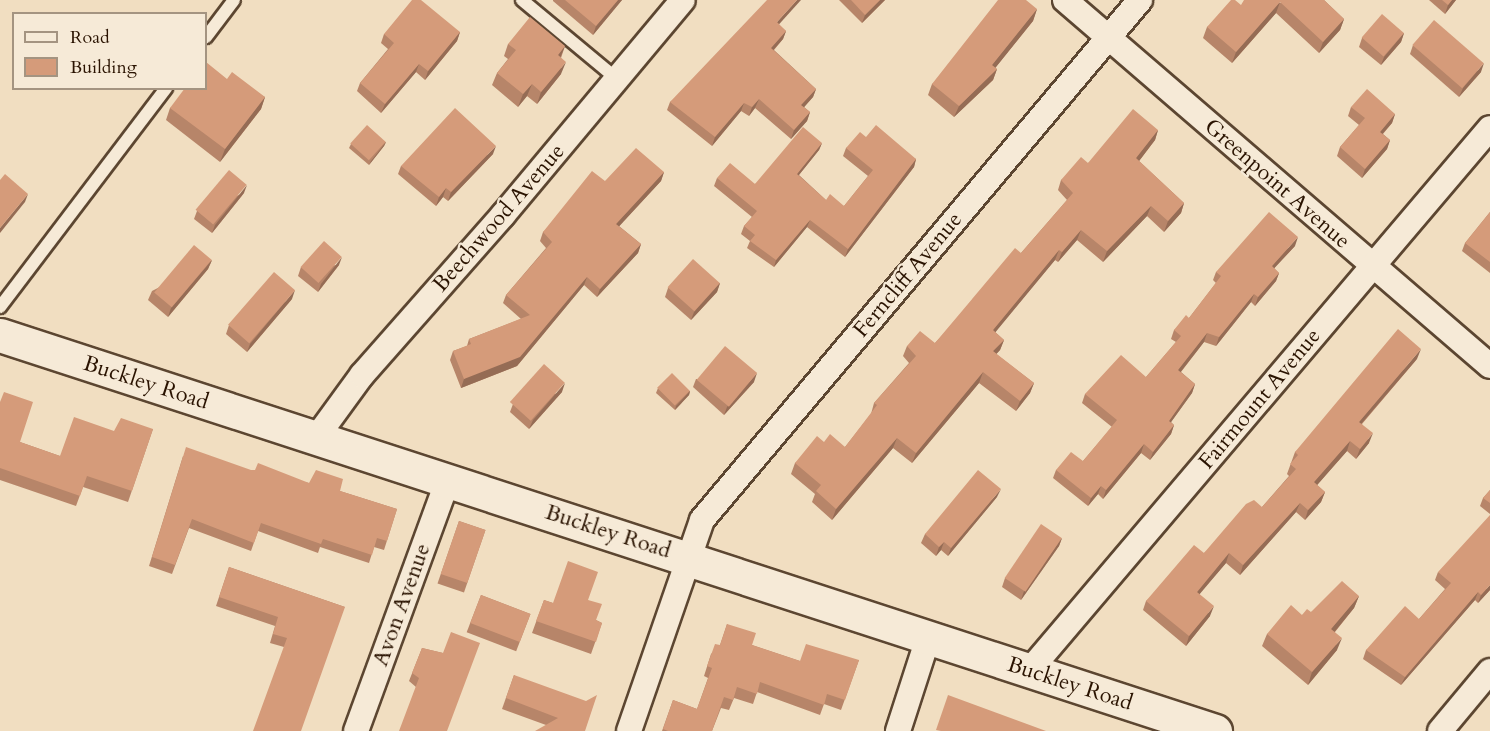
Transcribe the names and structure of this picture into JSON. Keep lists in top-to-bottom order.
{
  "streets": {
    "street": [
      "Greenpoint Avenue",
      "Beechwood Avenue",
      "Ferncliff Avenue",
      "Buckley Road",
      "Fairmount Avenue",
      "Avon Avenue"
    ]
  },
  "crossings": [
    ["Greenpoint Avenue", "Ferncliff Avenue"],
    ["Greenpoint Avenue", "Fairmount Avenue"],
    ["Beechwood Avenue", "Buckley Road"],
    ["Ferncliff Avenue", "Buckley Road"],
    ["Buckley Road", "Fairmount Avenue"],
    ["Buckley Road", "Avon Avenue"]
  ],
  "legend": ["Road", "Building"]
}
